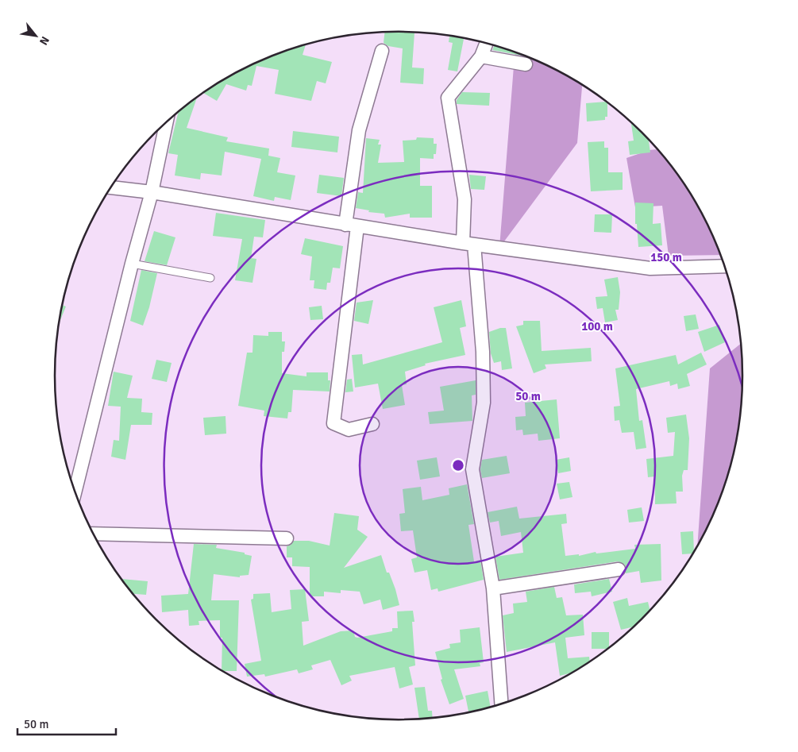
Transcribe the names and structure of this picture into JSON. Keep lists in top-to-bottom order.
{
  "scale_bar": "50 m",
  "north": "bottom right",
  "rings": ["150 m", "100 m", "50 m"]
}
